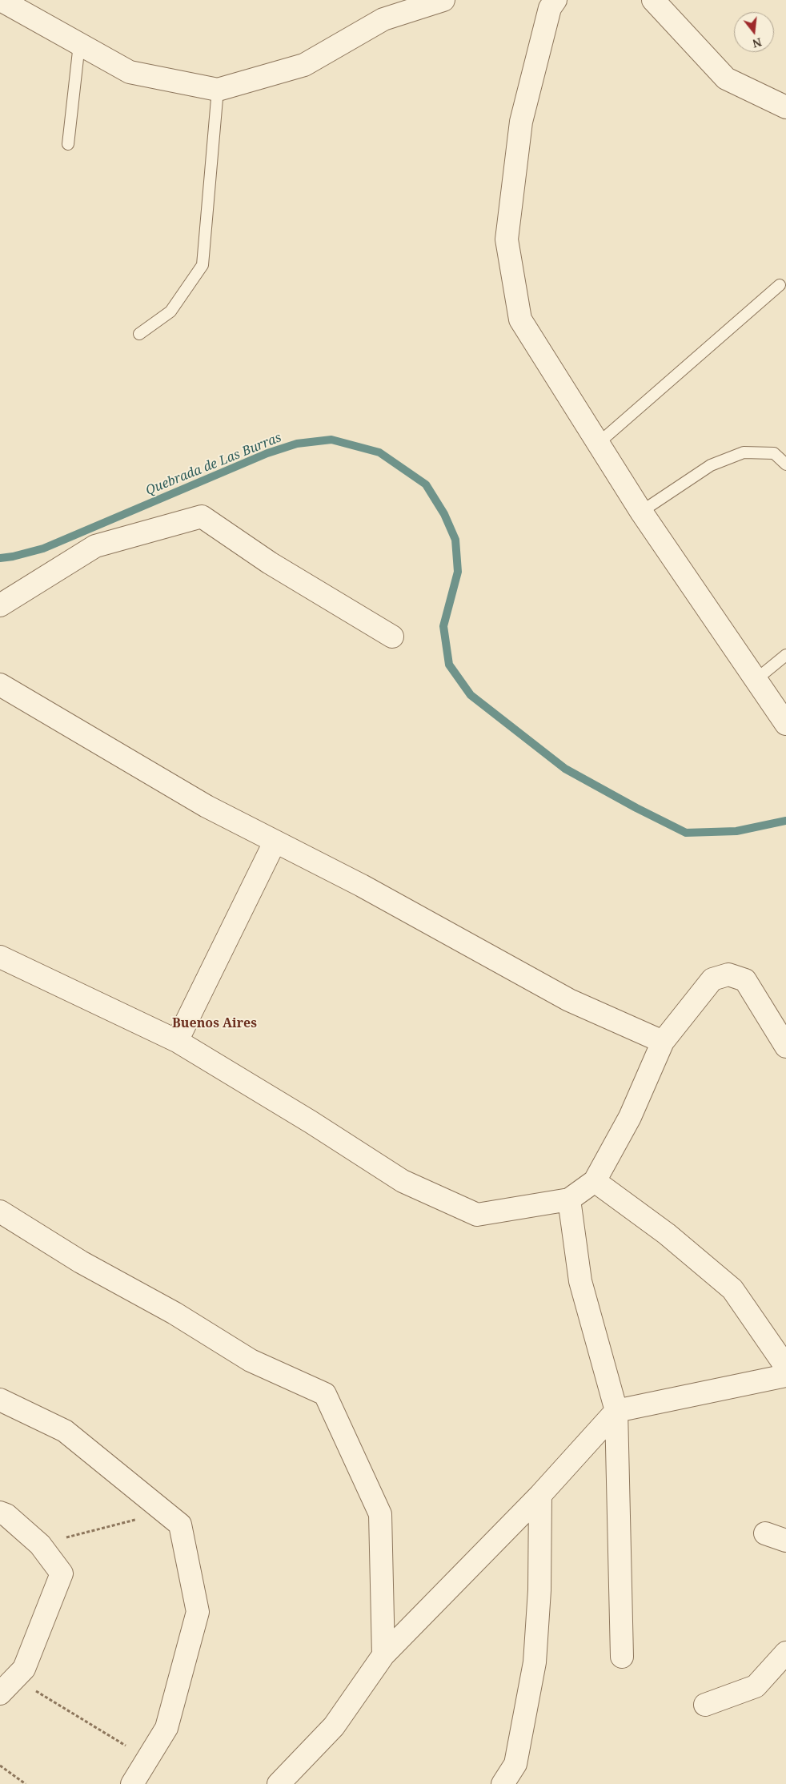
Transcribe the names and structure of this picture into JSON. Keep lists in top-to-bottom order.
{
  "districts": ["Buenos Aires"],
  "water": ["Quebrada de Las Burras"],
  "north": "bottom"
}
